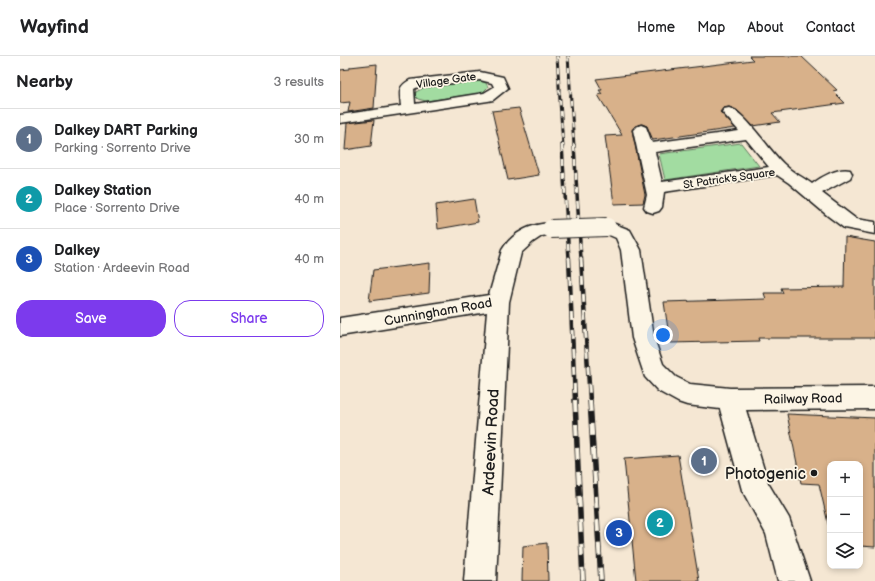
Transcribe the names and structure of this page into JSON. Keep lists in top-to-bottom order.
{
  "streets": {
    "street": [
      "Village Gate",
      "St Patrick's Square",
      "Cunningham Road",
      "Railway Road",
      "Ardeevin Road"
    ]
  },
  "crossings": [
    ["Cunningham Road", "Railway Road"],
    ["Cunningham Road", "Ardeevin Road"]
  ],
  "places": ["Photogenic"],
  "page": {
    "header": "Wayfind",
    "nav": [
      "Home",
      "Map",
      "About",
      "Contact"
    ],
    "heading": ["Nearby", "3 results"],
    "list": [
      {
        "mark": "1",
        "name": "Dalkey DART Parking",
        "note": "Parking · Sorrento Drive",
        "value": "30 m"
      },
      {
        "mark": "2",
        "name": "Dalkey Station",
        "note": "Place · Sorrento Drive",
        "value": "40 m"
      },
      {
        "mark": "3",
        "name": "Dalkey",
        "note": "Station · Ardeevin Road",
        "value": "40 m"
      }
    ],
    "buttons": ["Save", "Share"],
    "pins": ["1", "2", "3"],
    "map_buttons": ["+", "−"]
  }
}
